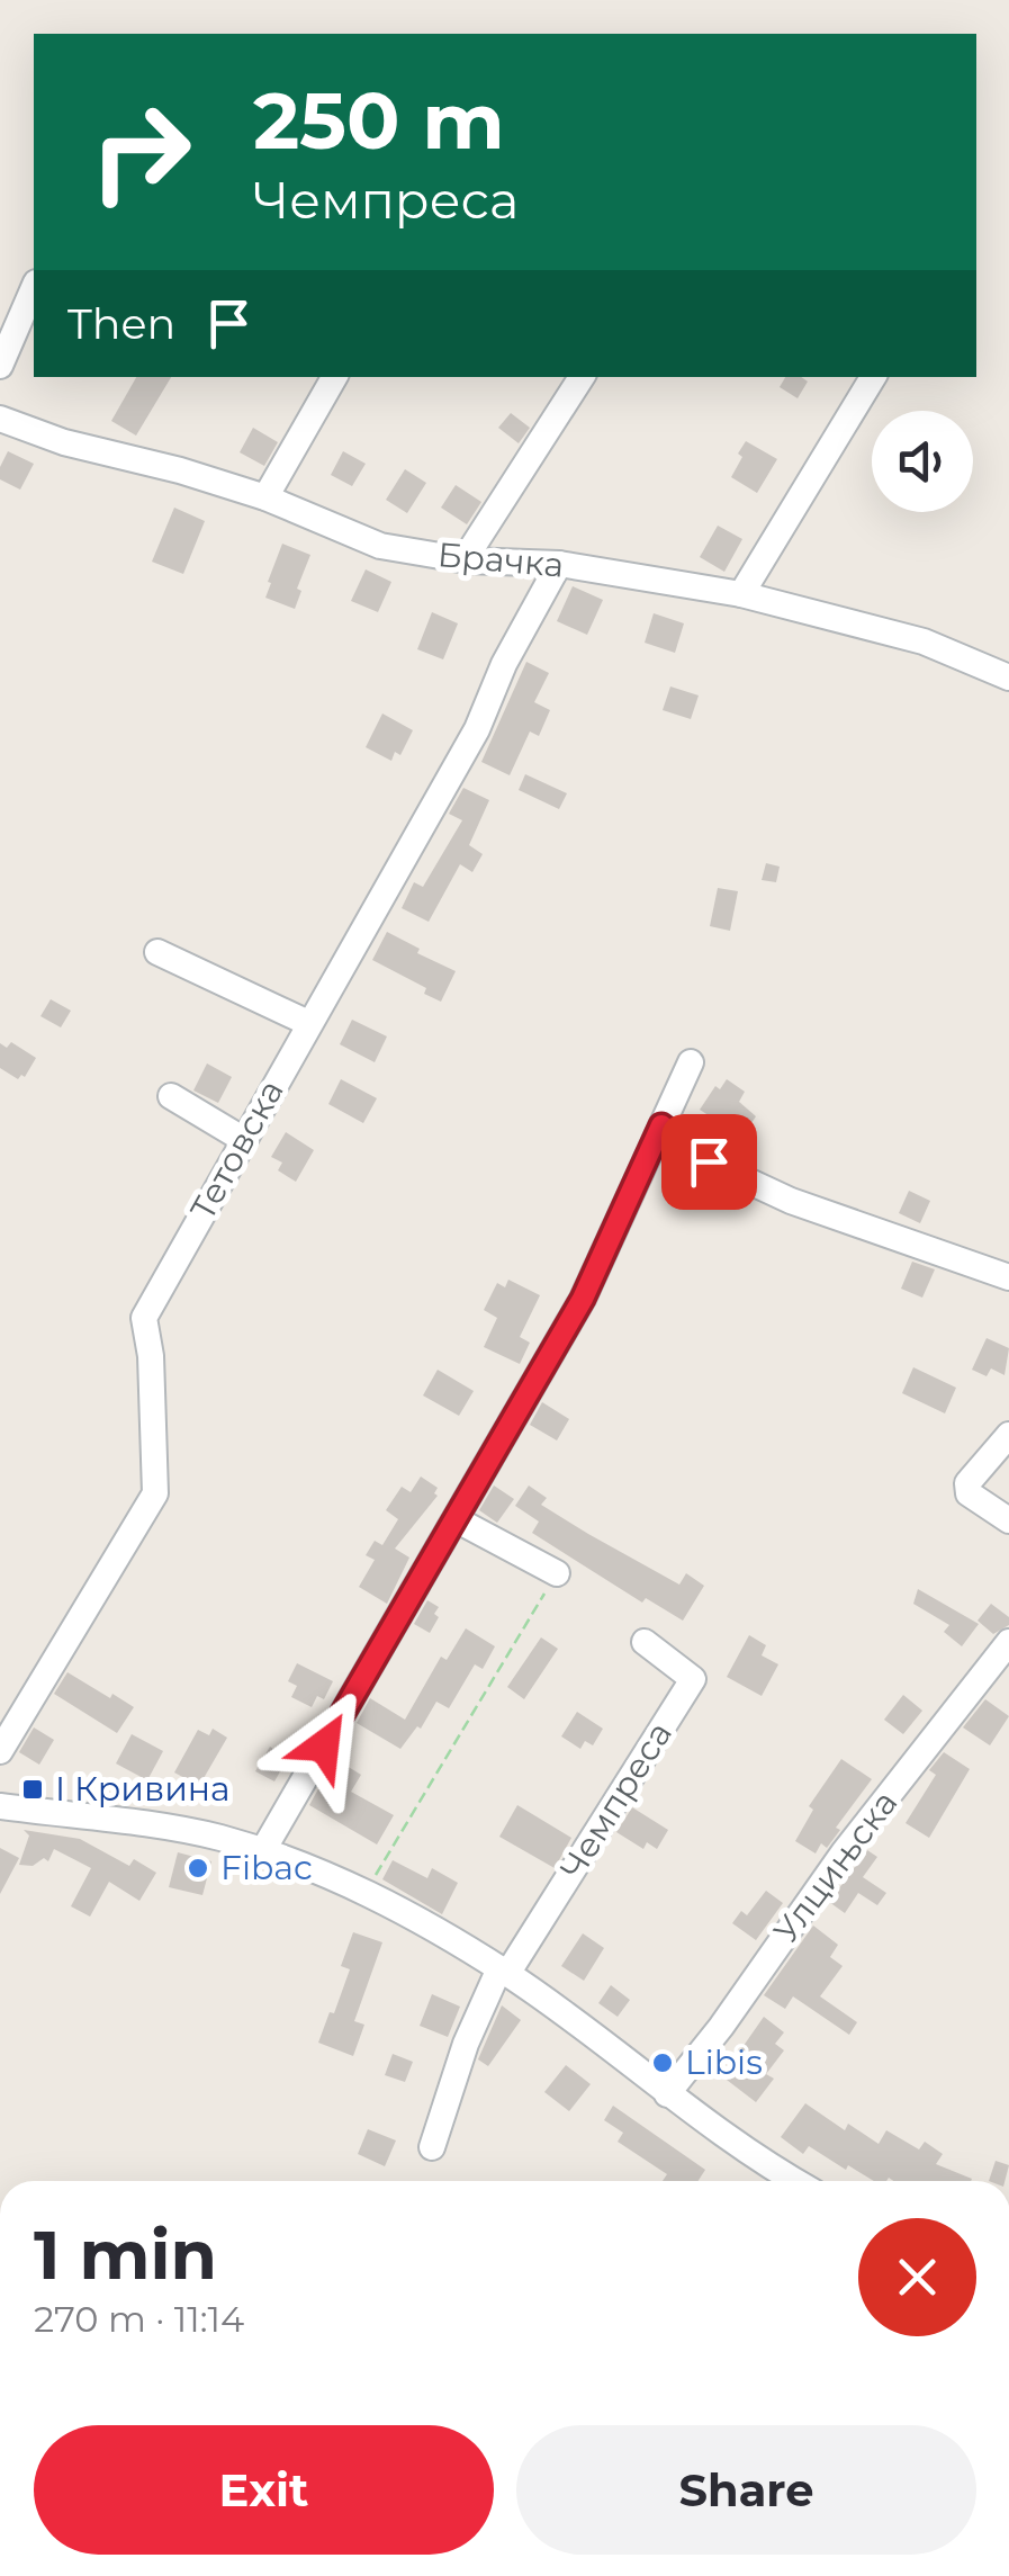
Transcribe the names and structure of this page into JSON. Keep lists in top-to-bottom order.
{
  "streets": {
    "street": [
      "Брачка",
      "Тетовска",
      "Чемпреса",
      "Улцињска"
    ]
  },
  "crossings": [
    ["Брачка", "Тетовска"]
  ],
  "places": {
    "transit": ["I Кривина"],
    "other": ["Fibac", "Libis"]
  },
  "page": {
    "turn": ["250 m", "Чемпреса"],
    "then": "Then",
    "heading": ["1 min", "270 m · 11:14"],
    "buttons": ["Exit", "Share"]
  }
}
